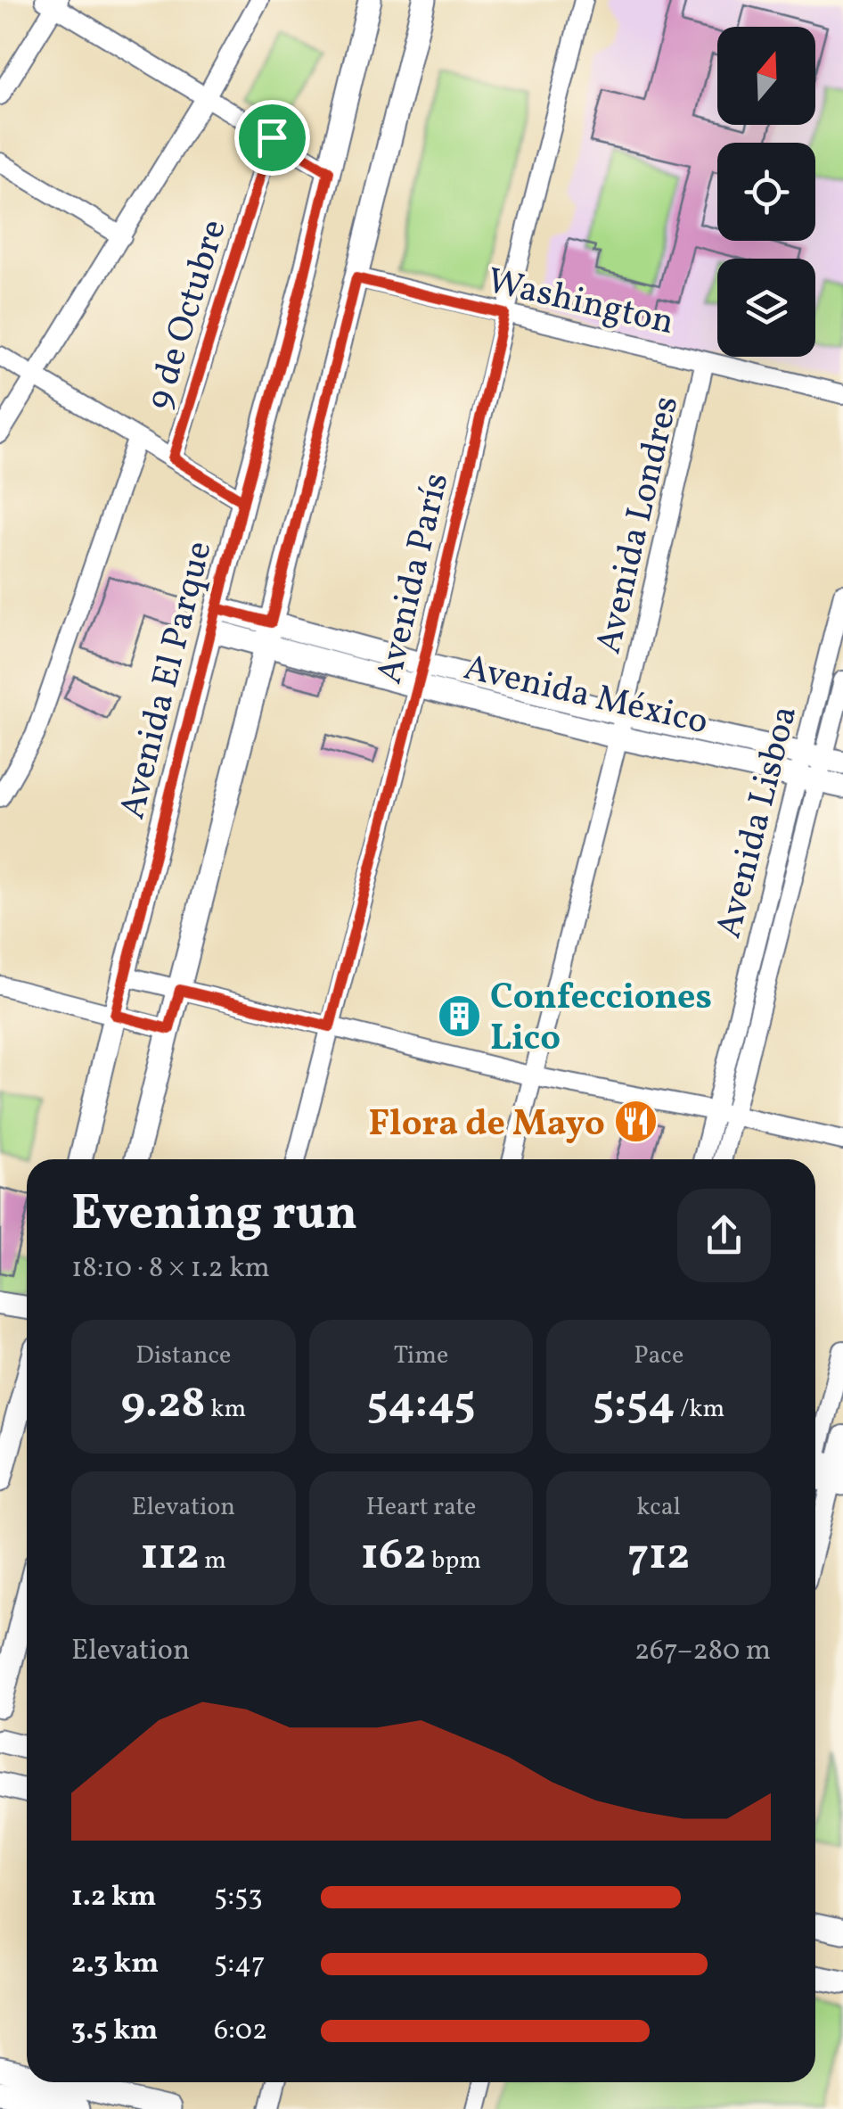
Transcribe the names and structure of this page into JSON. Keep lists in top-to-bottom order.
{
  "streets": {
    "street": [
      "Washington",
      "9 de Octubre",
      "Avenida Londres",
      "Avenida París",
      "Avenida El Parque",
      "Avenida México",
      "Avenida Lisboa"
    ]
  },
  "crossings": [
    ["Washington", "Avenida Londres"],
    ["Washington", "Avenida París"],
    ["Avenida Londres", "Avenida México"],
    ["Avenida París", "Avenida México"],
    ["Avenida El Parque", "Avenida México"],
    ["Avenida México", "Avenida Lisboa"]
  ],
  "places": {
    "building": ["Confecciones Lico"],
    "restaurant": ["Flora de Mayo"]
  },
  "north": "top",
  "page": {
    "heading": ["Evening run", "18:10 · 8 × 1.2 km"],
    "stats": [
      ["Distance", "9.28 km"],
      ["Time", "54:45"],
      ["Pace", "5:54 /km"],
      ["Elevation", "112 m"],
      ["Heart rate", "162 bpm"],
      ["kcal", "712"]
    ],
    "chart": ["Elevation", "267–280 m"],
    "list": [
      {
        "name": "1.2 km",
        "note": "5:53"
      },
      {
        "name": "2.3 km",
        "note": "5:47"
      },
      {
        "name": "3.5 km",
        "note": "6:02"
      }
    ]
  }
}
